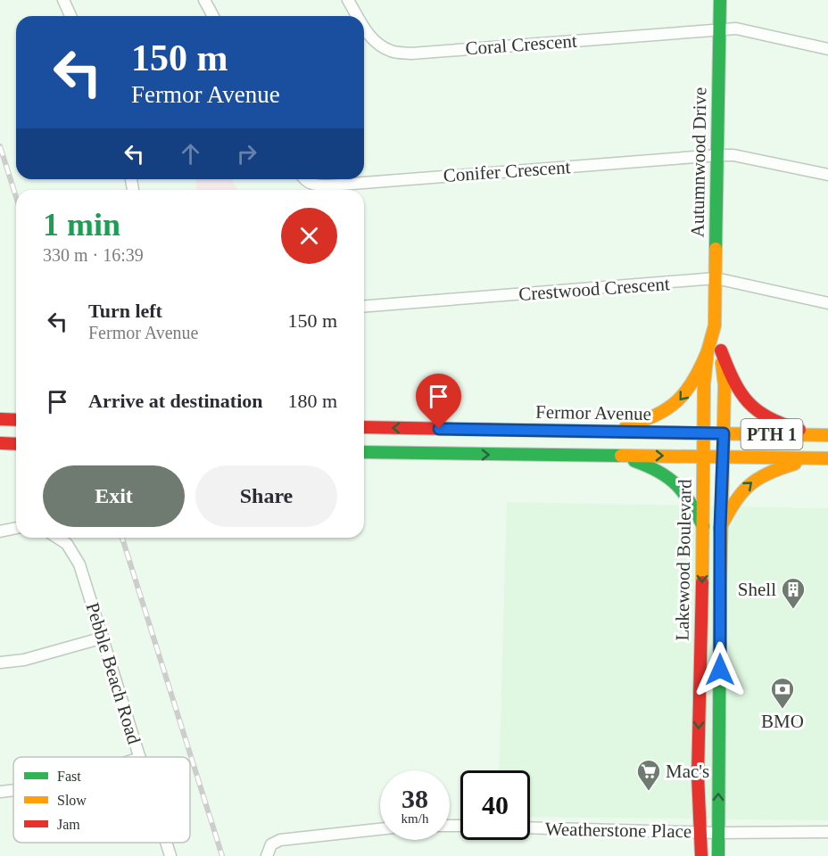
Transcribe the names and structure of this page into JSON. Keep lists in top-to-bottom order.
{
  "streets": {
    "main road": [
      "Autumnwood Drive",
      "Fermor Avenue",
      "PTH 1",
      "Lakewood Boulevard"
    ],
    "street": [
      "Coral Crescent",
      "Conifer Crescent",
      "Crestwood Crescent",
      "Pebble Beach Road",
      "Weatherstone Place"
    ]
  },
  "crossings": [
    ["Coral Crescent", "Autumnwood Drive"],
    ["Autumnwood Drive", "Conifer Crescent"],
    ["Autumnwood Drive", "Crestwood Crescent"],
    ["Autumnwood Drive", "Fermor Avenue"],
    ["Autumnwood Drive", "PTH 1"],
    ["Autumnwood Drive", "Lakewood Boulevard"],
    ["PTH 1", "Lakewood Boulevard"],
    ["Lakewood Boulevard", "Weatherstone Place"]
  ],
  "places": {
    "building": ["Shell"],
    "bank": ["BMO"],
    "supermarket": ["Mac's"]
  },
  "legend": ["Fast", "Slow", "Jam"],
  "page": {
    "turn": ["150 m", "Fermor Avenue"],
    "heading": ["1 min", "330 m · 16:39"],
    "list": [
      {
        "name": "Turn left",
        "note": "Fermor Avenue",
        "value": "150 m"
      },
      {
        "name": "Arrive at destination",
        "value": "180 m"
      }
    ],
    "buttons": ["Exit", "Share"],
    "speed": "38 km/h",
    "limit": "40"
  }
}
